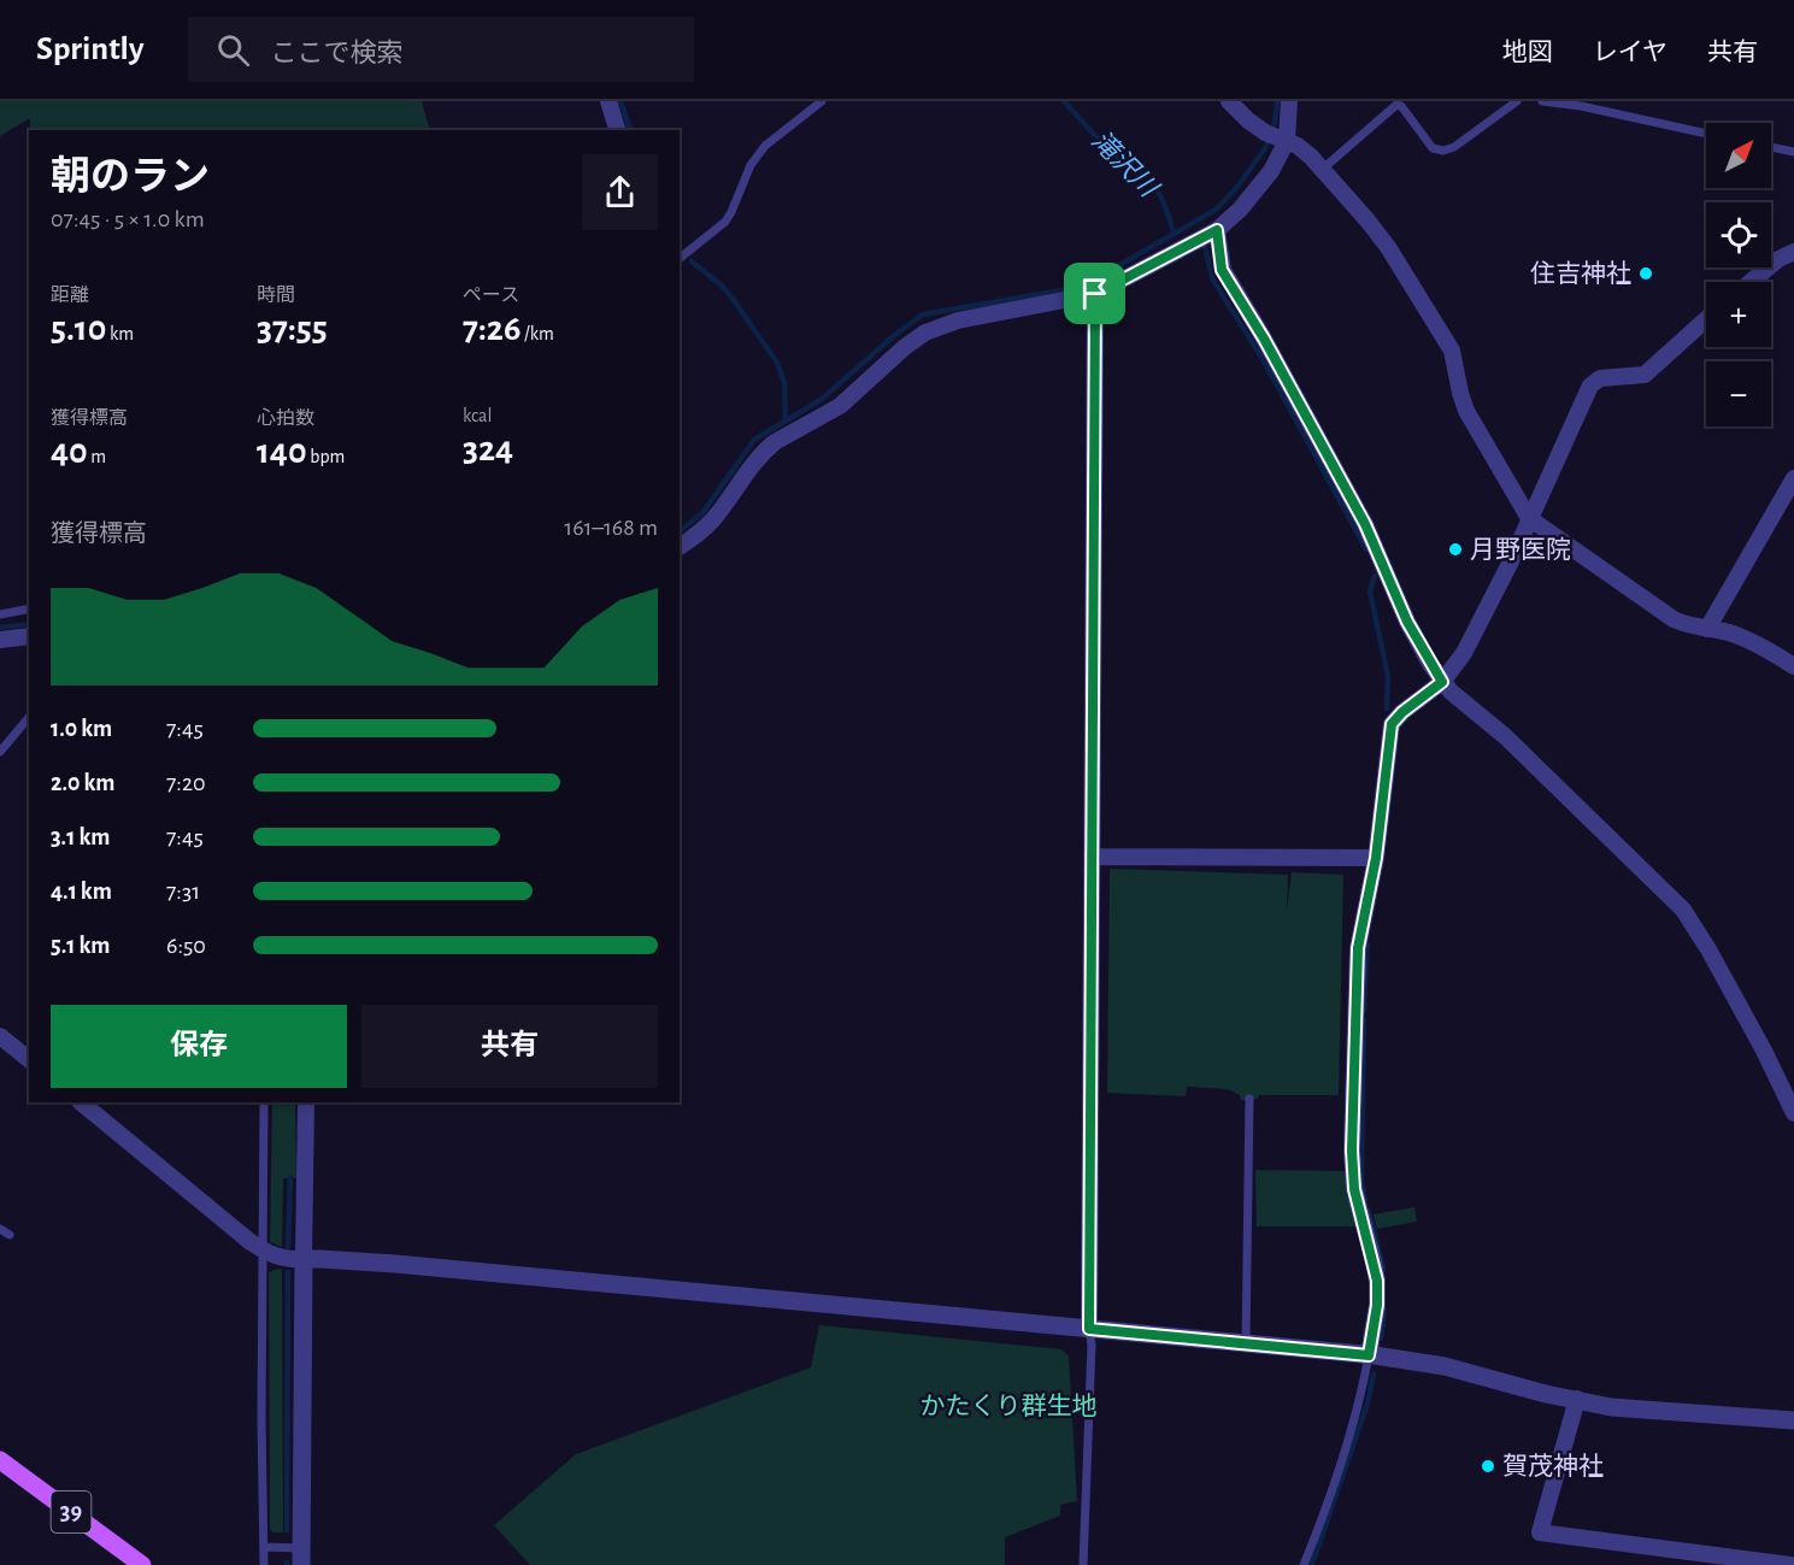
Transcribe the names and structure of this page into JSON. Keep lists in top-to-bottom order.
{
  "streets": {
    "main road": ["39"]
  },
  "water": ["滝沢川"],
  "parks": ["かたくり群生地"],
  "places": ["住吉神社", "月野医院", "賀茂神社"],
  "north": "top right",
  "page": {
    "header": "Sprintly",
    "search": "ここで検索",
    "nav": ["地図", "レイヤ", "共有"],
    "map_buttons": ["+", "−"],
    "heading": ["朝のラン", "07:45 · 5 × 1.0 km"],
    "stats": [
      ["距離", "5.10 km"],
      ["時間", "37:55"],
      ["ペース", "7:26 /km"],
      ["獲得標高", "40 m"],
      ["心拍数", "140 bpm"],
      ["kcal", "324"]
    ],
    "chart": ["獲得標高", "161–168 m"],
    "list": [
      {
        "name": "1.0 km",
        "note": "7:45"
      },
      {
        "name": "2.0 km",
        "note": "7:20"
      },
      {
        "name": "3.1 km",
        "note": "7:45"
      },
      {
        "name": "4.1 km",
        "note": "7:31"
      },
      {
        "name": "5.1 km",
        "note": "6:50"
      }
    ],
    "buttons": ["保存", "共有"]
  }
}
